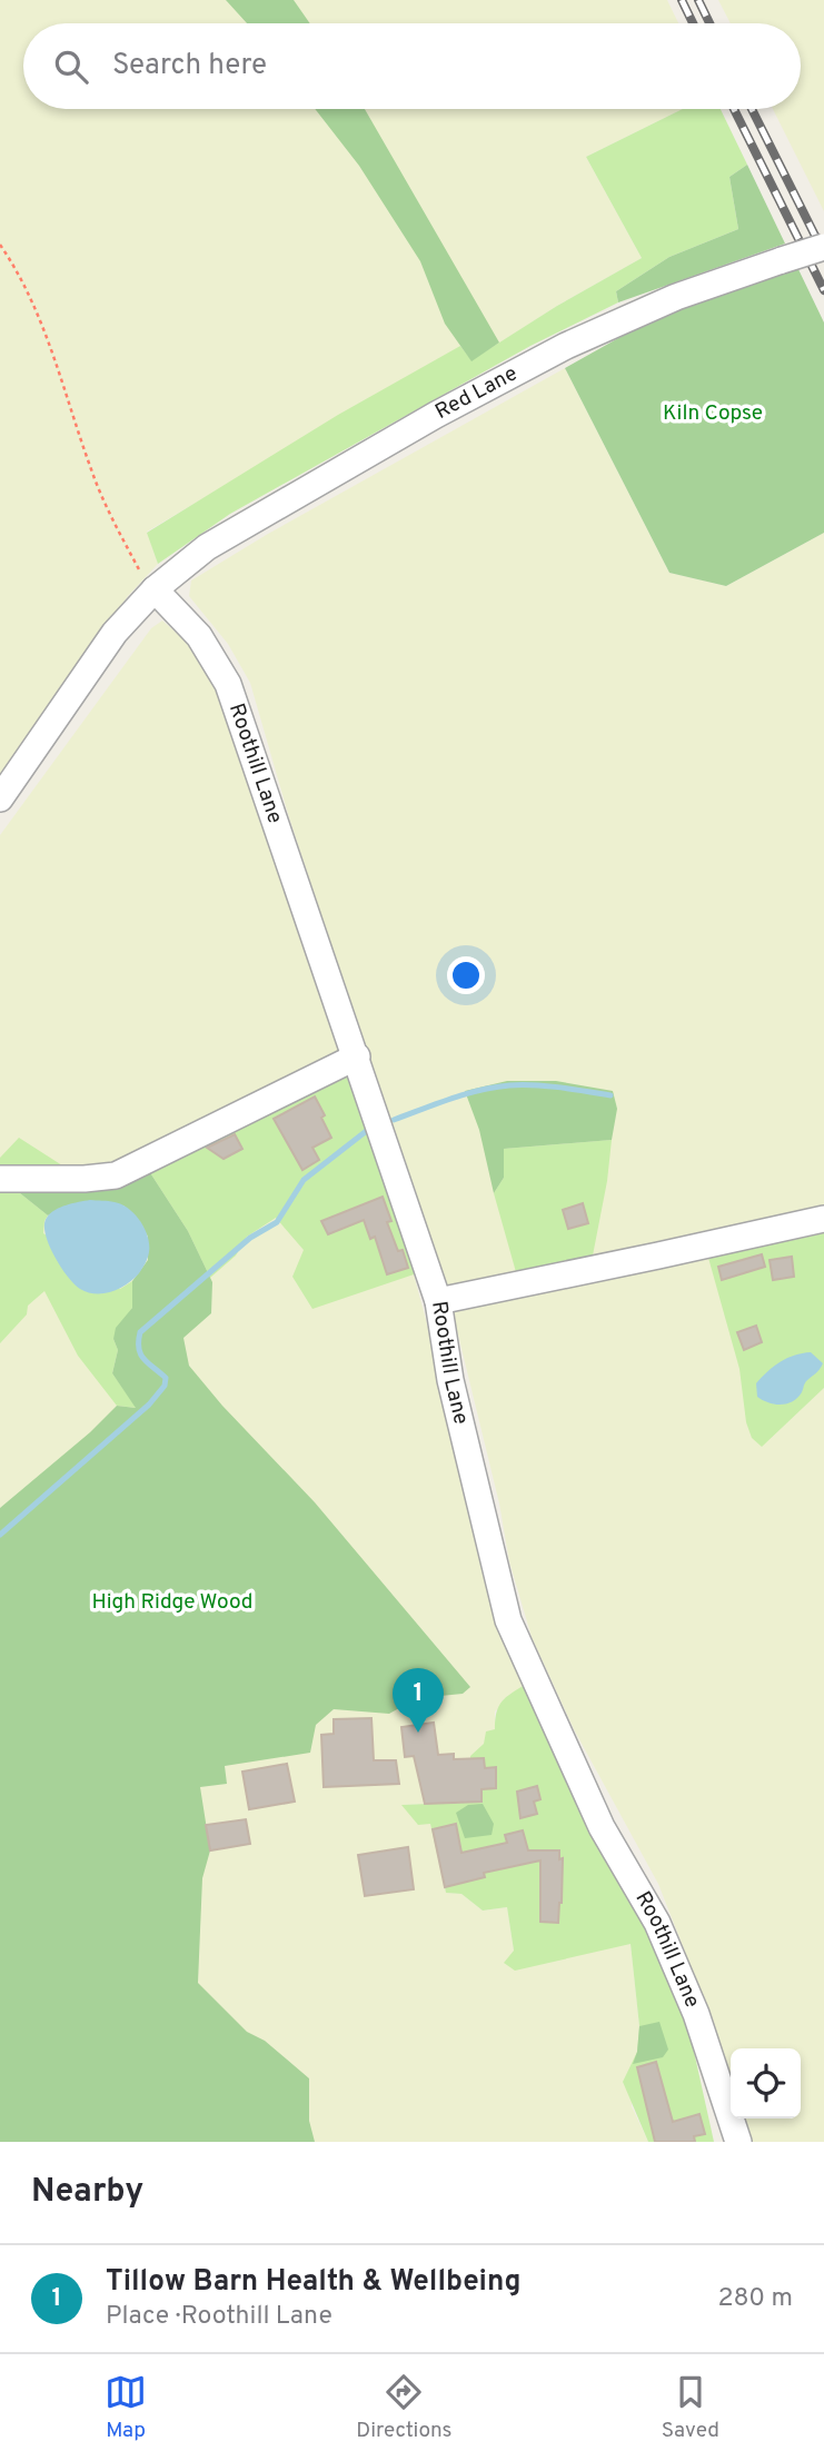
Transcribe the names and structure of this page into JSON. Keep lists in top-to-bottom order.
{
  "streets": {
    "street": ["Red Lane", "Roothill Lane"]
  },
  "crossings": [
    ["Red Lane", "Roothill Lane"]
  ],
  "parks": ["Kiln Copse", "High Ridge Wood"],
  "page": {
    "search": "Search here",
    "pins": "1",
    "heading": "Nearby",
    "list": [
      {
        "mark": "1",
        "name": "Tillow Barn Health & Wellbeing",
        "note": "Place · Roothill Lane",
        "value": "280 m"
      }
    ],
    "nav": ["Map", "Directions", "Saved"]
  }
}
